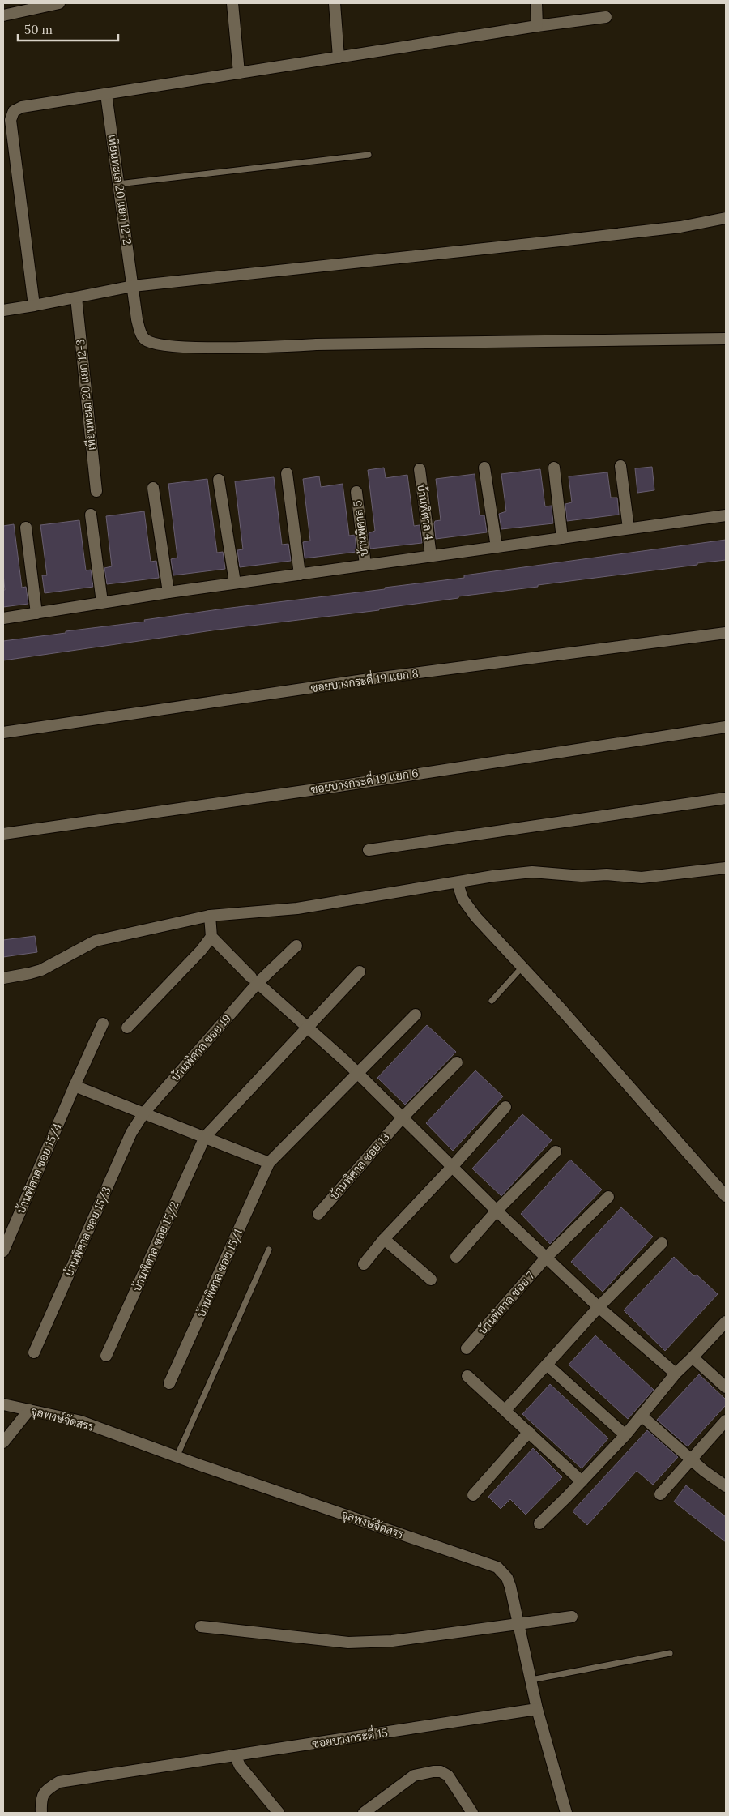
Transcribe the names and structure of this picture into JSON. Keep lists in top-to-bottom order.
{
  "streets": {
    "street": [
      "เทียนทะเล 20 แยก 12-2",
      "เทียนทะเล 20 แยก 12-3",
      "บ้านพิศาล 4",
      "บ้านพิศาล 5",
      "ซอยบางกระดี่ 19 แยก 8",
      "ซอยบางกระดี่ 19 แยก 6",
      "บ้านพิศาล ซอย 19",
      "บ้านพิศาล ซอย 13",
      "บ้านพิศาล ซอย 15/4",
      "บ้านพิศาล ซอย 15/3",
      "บ้านพิศาล ซอย 15/2",
      "บ้านพิศาล ซอย 15/1",
      "บ้านพิศาล ซอย 7",
      "จุลพงษ์จัดสรร",
      "ซอยบางกระดี่ 15"
    ]
  },
  "crossings": [
    ["บ้านพิศาล ซอย 19", "บ้านพิศาล ซอย 15/3"],
    ["จุลพงษ์จัดสรร", "ซอยบางกระดี่ 15"]
  ],
  "scale_bar": "50 m"
}
